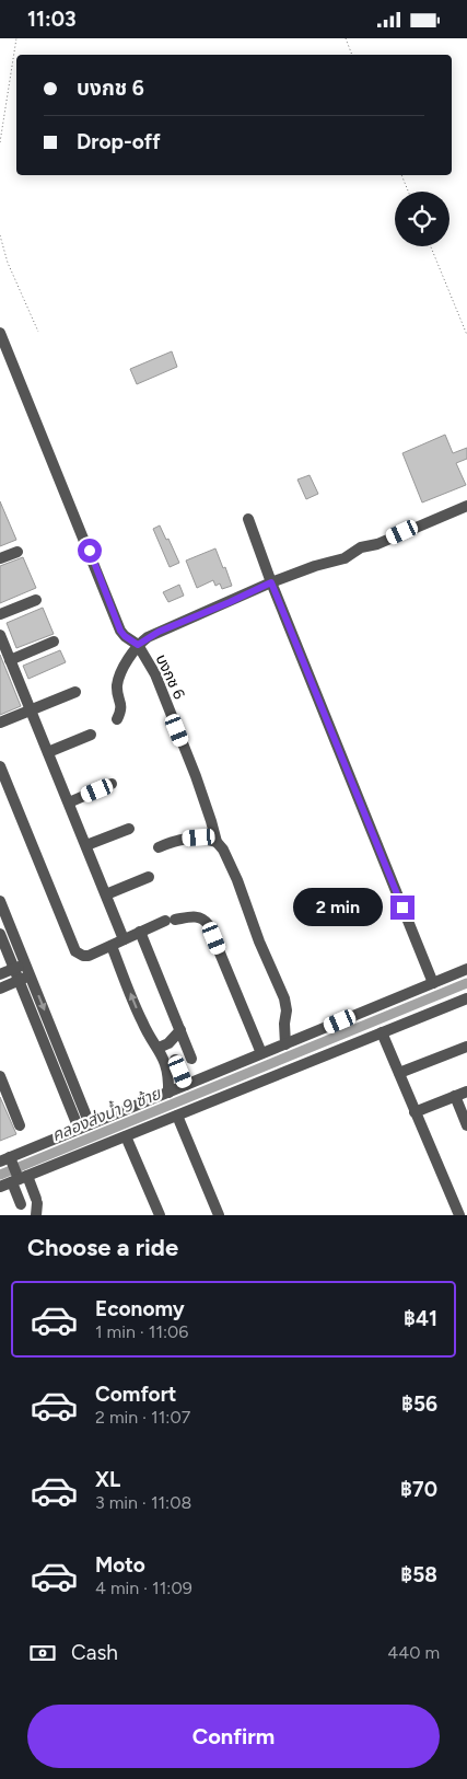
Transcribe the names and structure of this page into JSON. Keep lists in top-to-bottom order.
{
  "streets": {
    "street": ["บงกช 6"]
  },
  "water": ["คลองส่งน้ำ 9 ซ้าย"],
  "page": {
    "status": "11:03",
    "banner": ["บงกช 6", "Drop-off"],
    "bubble": "2 min",
    "heading": "Choose a ride",
    "list": [
      {
        "name": "Economy",
        "note": "1 min · 11:06",
        "value": "฿41"
      },
      {
        "name": "Comfort",
        "note": "2 min · 11:07",
        "value": "฿56"
      },
      {
        "name": "XL",
        "note": "3 min · 11:08",
        "value": "฿70"
      },
      {
        "name": "Moto",
        "note": "4 min · 11:09",
        "value": "฿58"
      }
    ],
    "pay": ["Cash", "440 m"],
    "buttons": "Confirm"
  }
}
